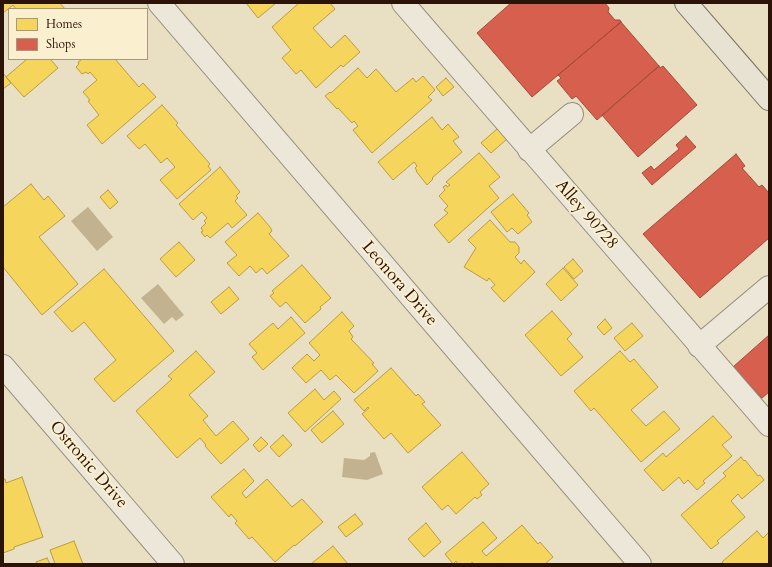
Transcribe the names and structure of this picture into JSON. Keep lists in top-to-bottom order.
{
  "streets": {
    "street": ["Alley 90728", "Leonora Drive", "Ostronic Drive"]
  },
  "legend": ["Homes", "Shops"]
}
